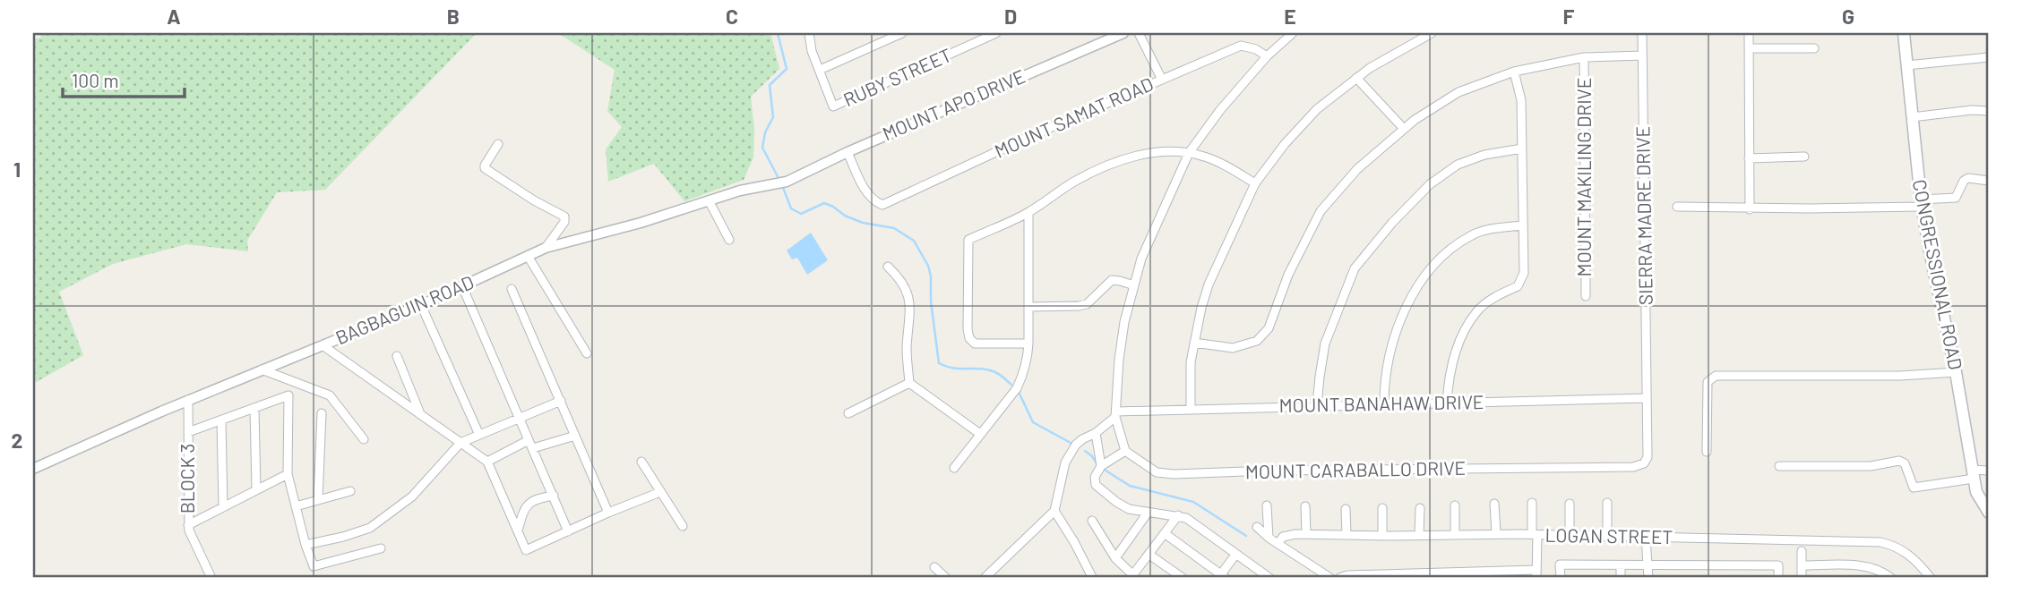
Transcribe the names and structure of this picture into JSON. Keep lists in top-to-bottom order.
{
  "streets": {
    "main road": ["CONGRESSIONAL ROAD"],
    "street": [
      "RUBY STREET",
      "MOUNT APO DRIVE",
      "MOUNT SAMAT ROAD",
      "MOUNT MAKILING DRIVE",
      "SIERRA MADRE DRIVE",
      "BAGBAGUIN ROAD",
      "MOUNT BANAHAW DRIVE",
      "MOUNT CARABALLO DRIVE",
      "BLOCK 3",
      "LOGAN STREET"
    ]
  },
  "crossings": [
    ["MOUNT APO DRIVE", "MOUNT SAMAT ROAD"],
    ["MOUNT APO DRIVE", "BAGBAGUIN ROAD"],
    ["SIERRA MADRE DRIVE", "MOUNT BANAHAW DRIVE"],
    ["SIERRA MADRE DRIVE", "MOUNT CARABALLO DRIVE"],
    ["BAGBAGUIN ROAD", "BLOCK 3"]
  ],
  "scale_bar": "100 m",
  "grid": {
    "columns": [
      "A",
      "B",
      "C",
      "D",
      "E",
      "F",
      "G"
    ],
    "rows": ["1", "2"]
  }
}
